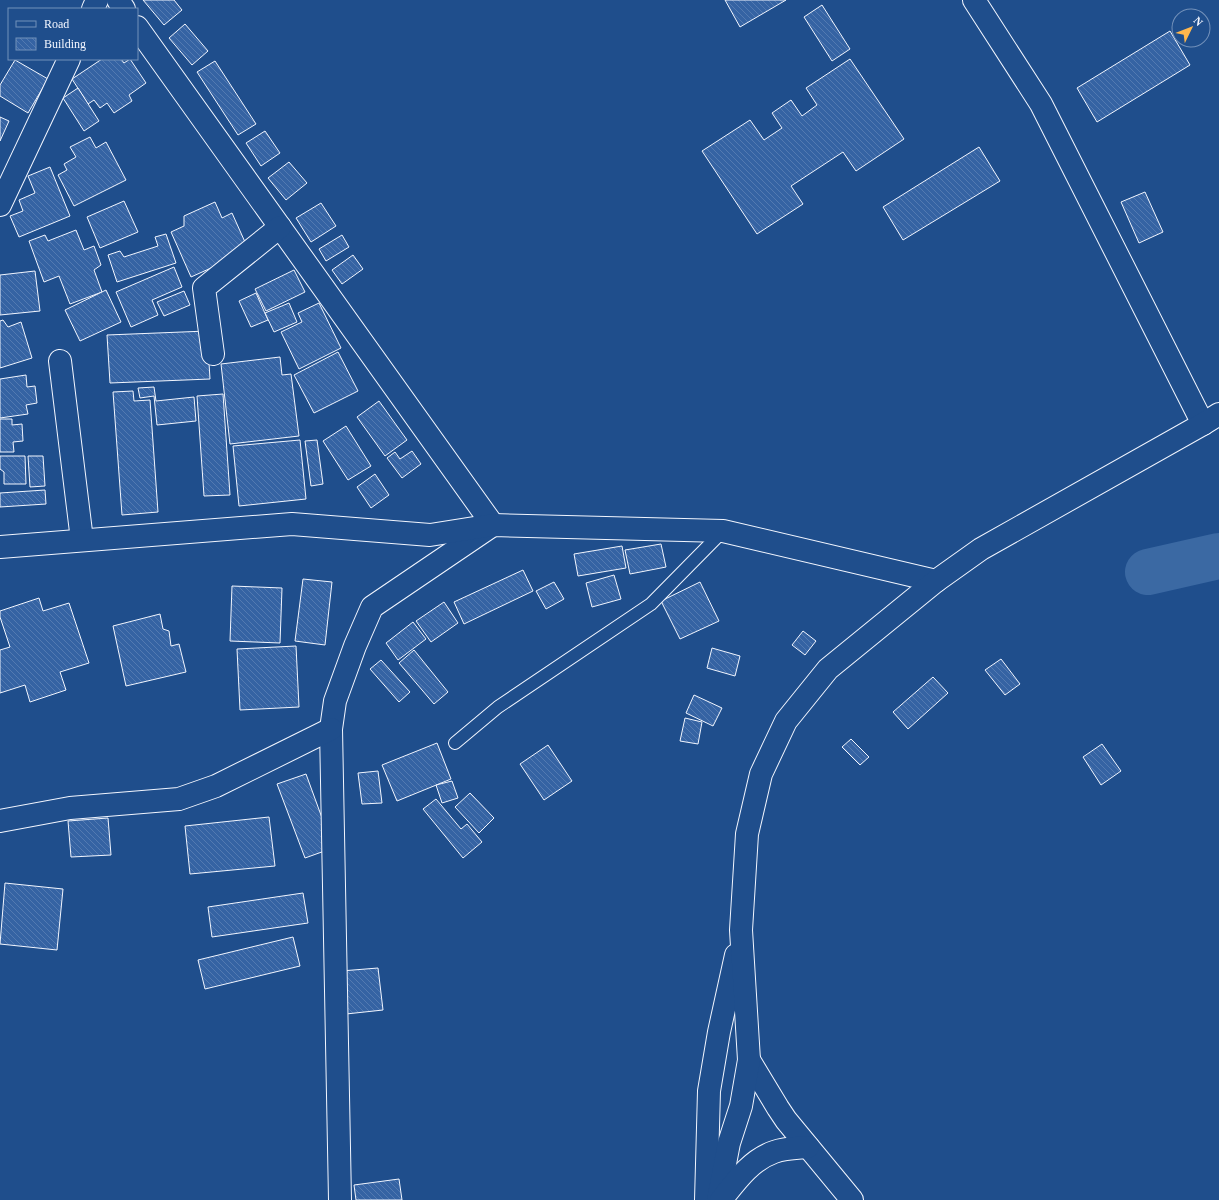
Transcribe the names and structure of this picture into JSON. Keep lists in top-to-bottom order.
{
  "legend": ["Road", "Building"],
  "north": "top right"
}
